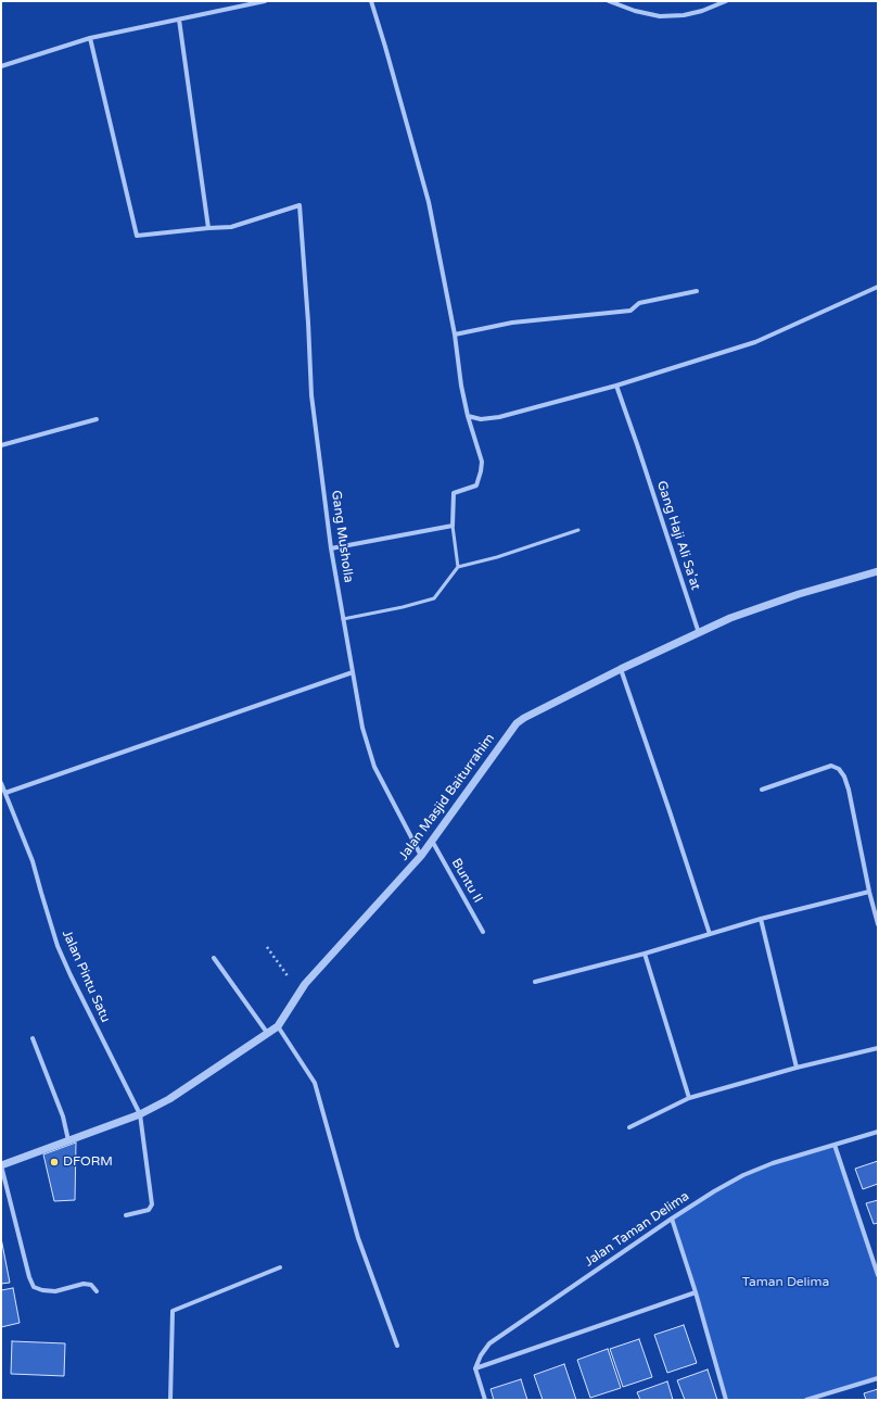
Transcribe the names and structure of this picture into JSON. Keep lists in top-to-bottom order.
{
  "streets": {
    "street": [
      "Gang Haji Ali Sa'at",
      "Gang Musholla",
      "Jalan Masjid Baiturrahim",
      "Buntu II",
      "Jalan Pintu Satu",
      "Jalan Taman Delima"
    ]
  },
  "crossings": [
    ["Gang Haji Ali Sa'at", "Jalan Masjid Baiturrahim"],
    ["Gang Musholla", "Jalan Masjid Baiturrahim"],
    ["Jalan Masjid Baiturrahim", "Buntu II"],
    ["Jalan Masjid Baiturrahim", "Jalan Pintu Satu"]
  ],
  "parks": ["Taman Delima"],
  "places": ["DFORM"]
}
